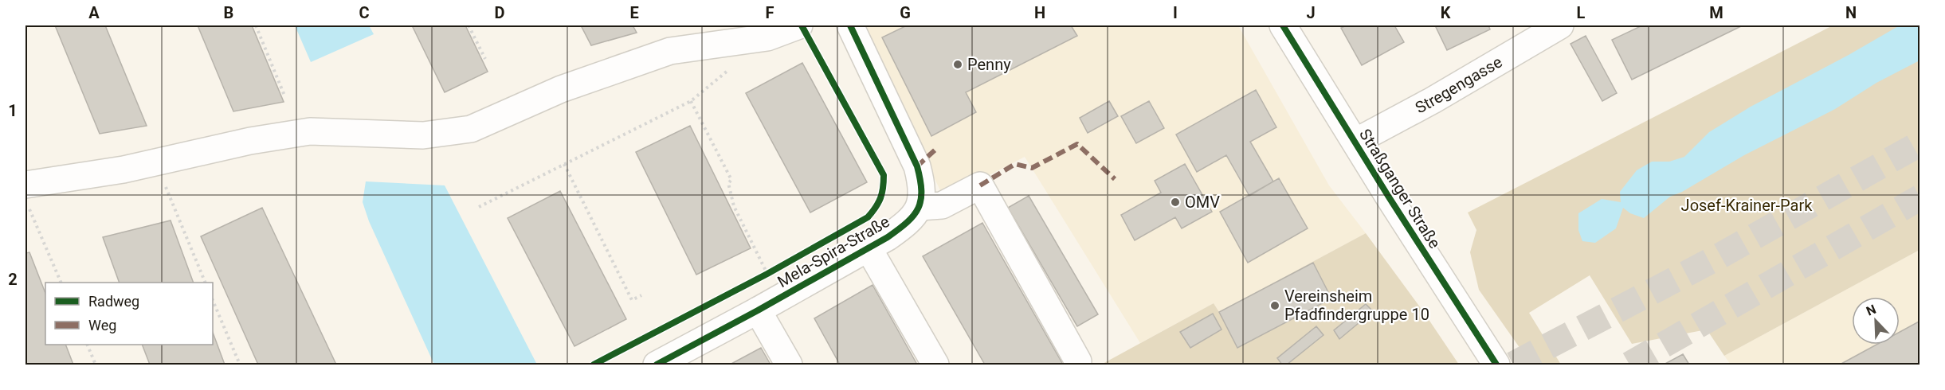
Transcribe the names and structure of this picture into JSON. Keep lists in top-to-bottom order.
{
  "streets": {
    "street": ["Stregengasse", "Straßganger Straße", "Mela-Spira-Straße"]
  },
  "crossings": [
    ["Stregengasse", "Straßganger Straße"]
  ],
  "parks": ["Josef-Krainer-Park"],
  "places": ["Penny", "OMV", "Vereinsheim Pfadfindergruppe 10"],
  "legend": ["Radweg", "Weg"],
  "north": "top left",
  "grid": {
    "columns": [
      "A",
      "B",
      "C",
      "D",
      "E",
      "F",
      "G",
      "H",
      "I",
      "J",
      "K",
      "L",
      "M",
      "N"
    ],
    "rows": ["1", "2"]
  }
}
